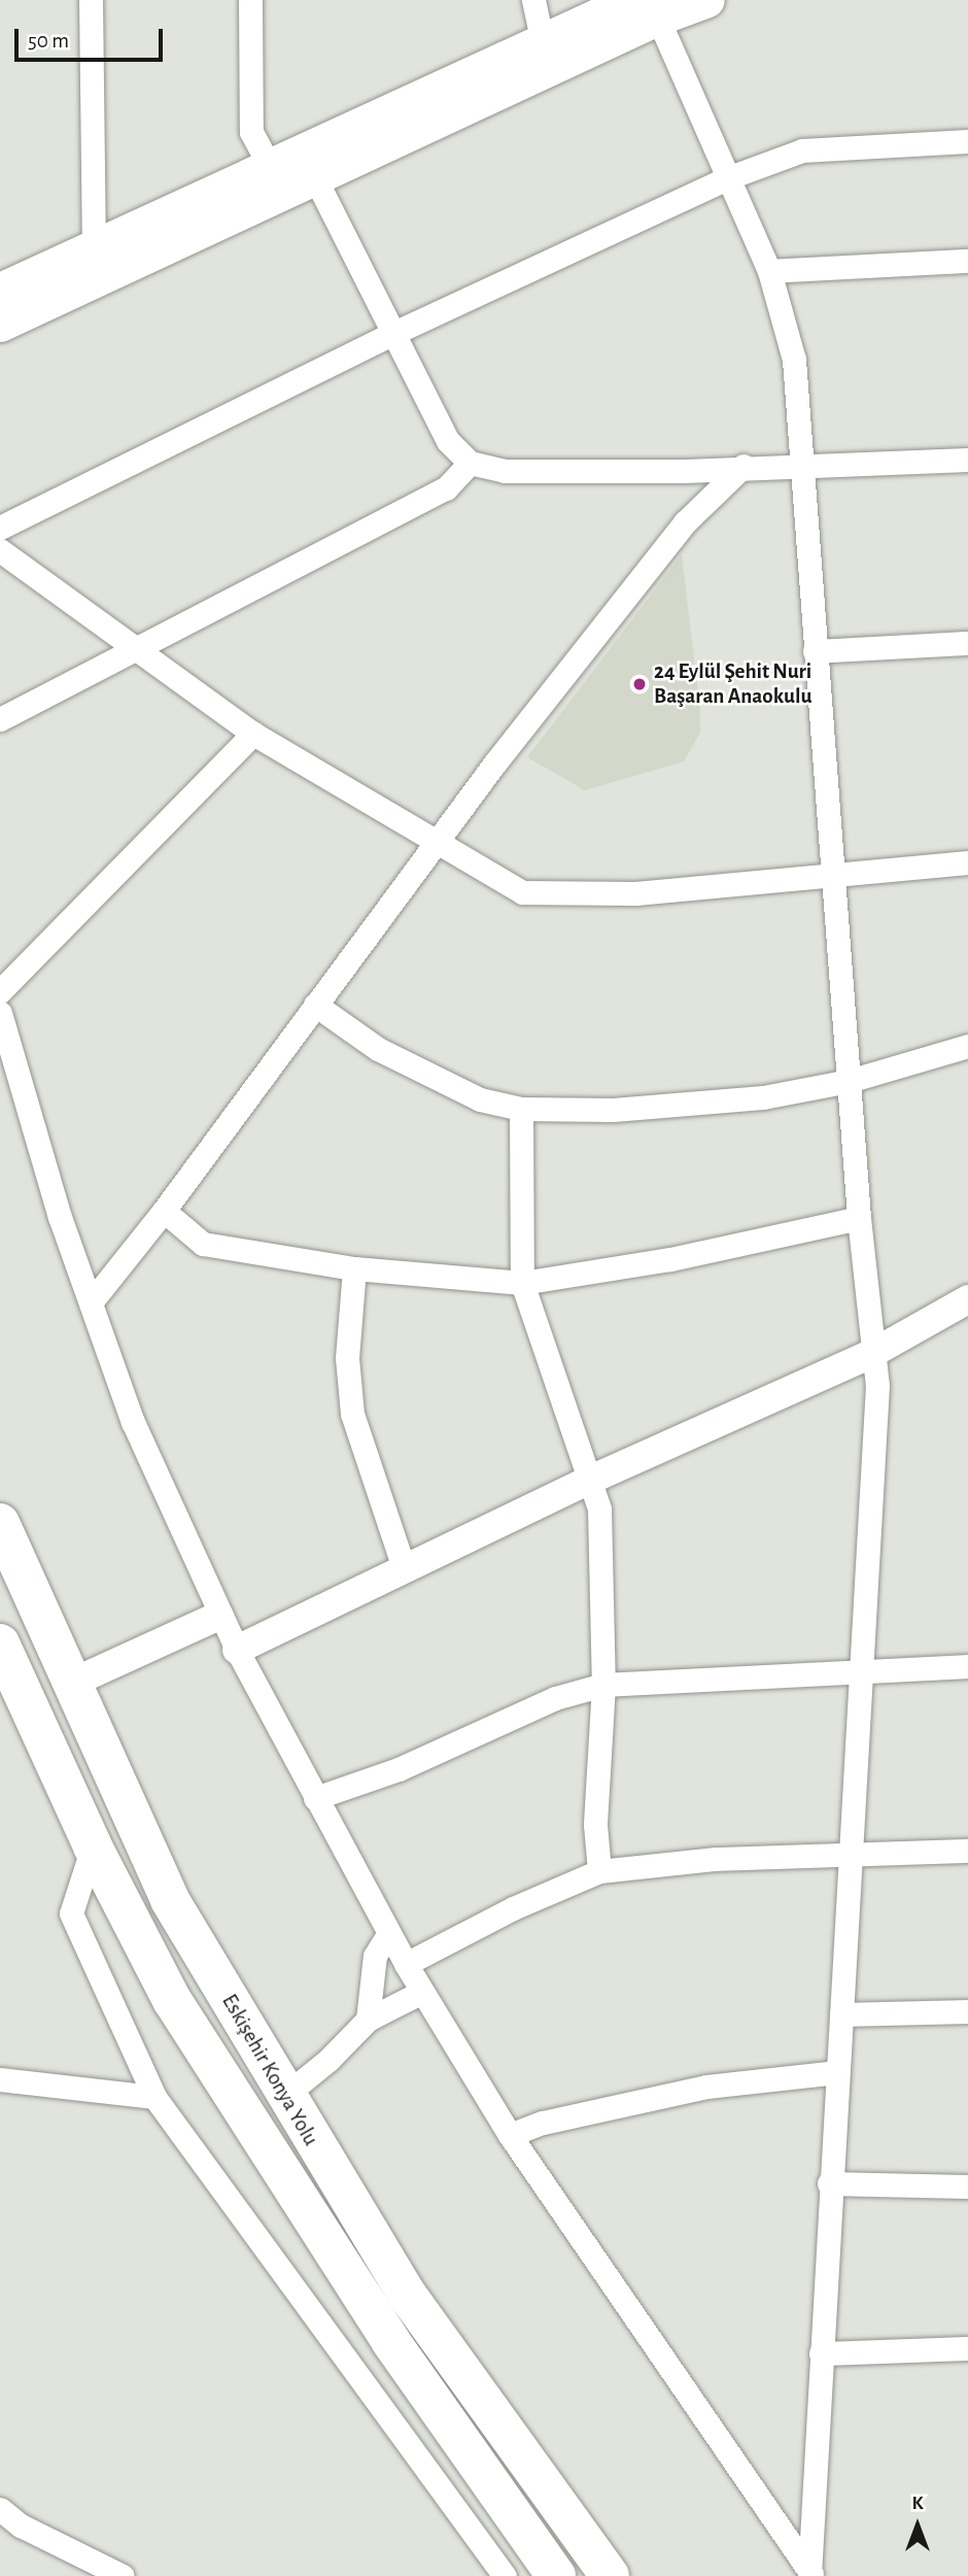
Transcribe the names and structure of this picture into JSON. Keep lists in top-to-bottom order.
{
  "streets": {
    "highway": ["Eskişehir Konya Yolu"]
  },
  "places": ["24 Eylül Şehit Nuri Başaran Anaokulu"],
  "scale_bar": "50 m",
  "north": "top"
}
